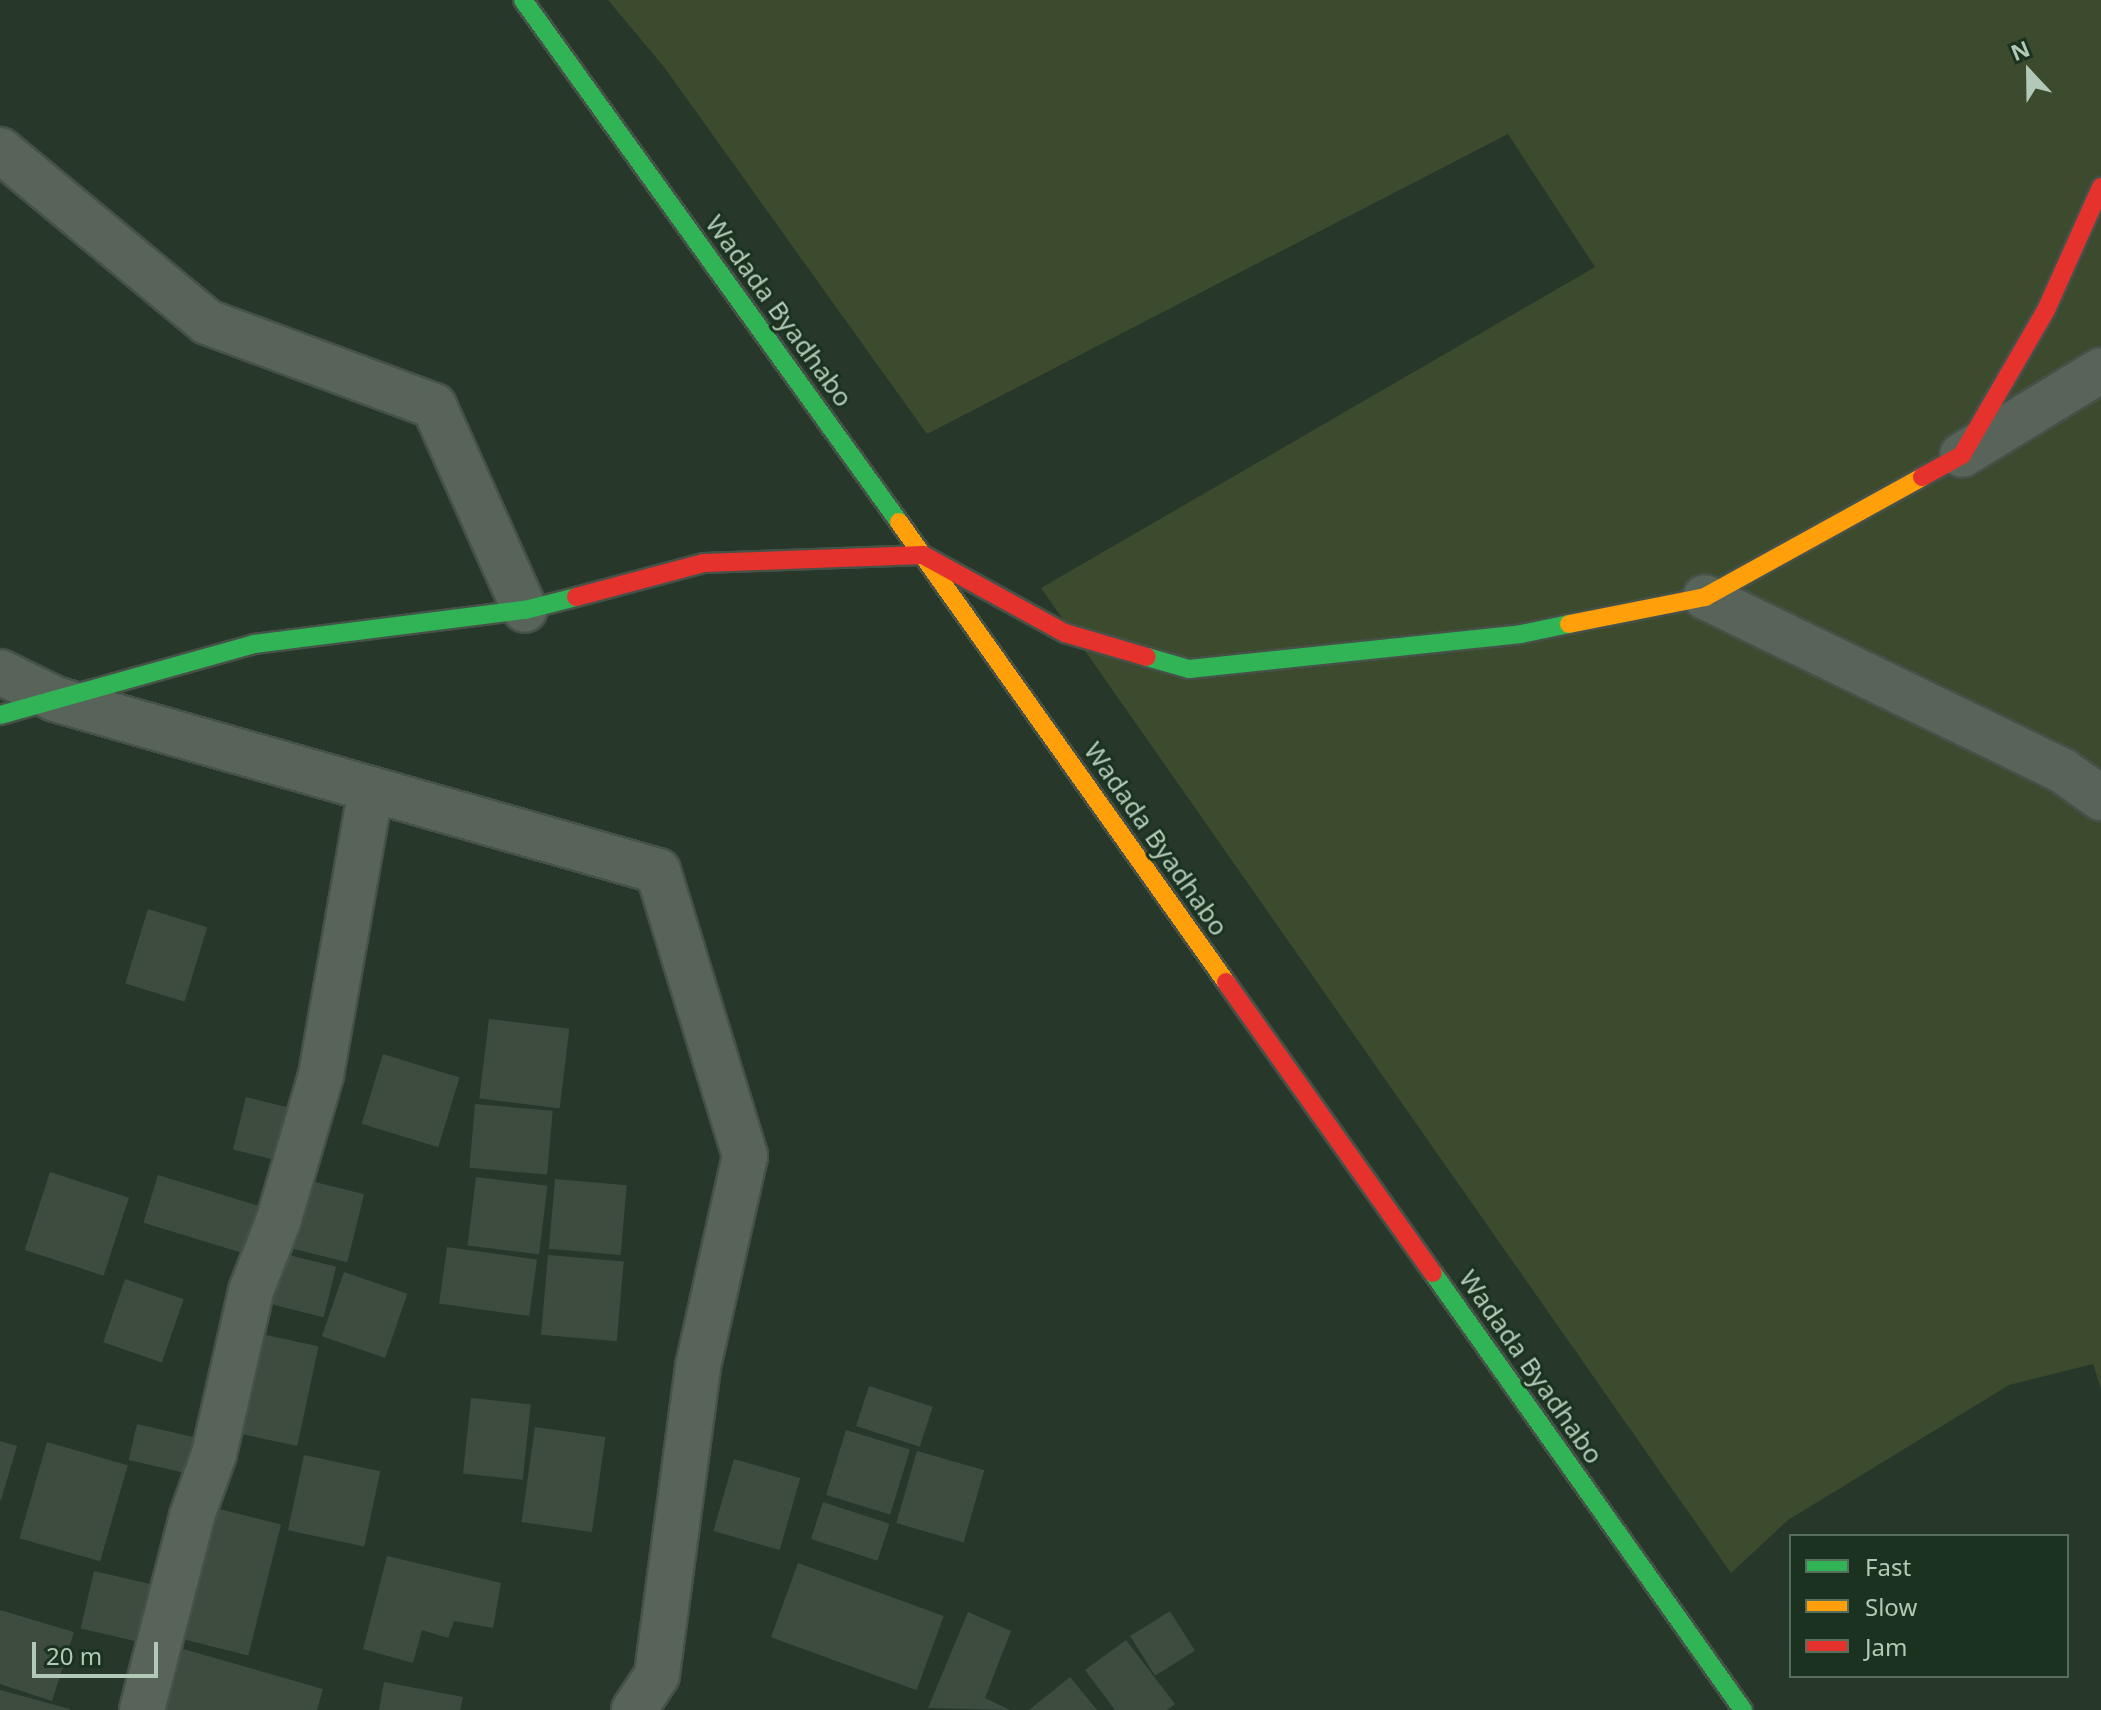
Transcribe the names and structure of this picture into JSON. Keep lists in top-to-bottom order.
{
  "streets": {
    "street": ["Wadada Byadhabo"]
  },
  "legend": ["Fast", "Slow", "Jam"],
  "scale_bar": "20 m",
  "north": "top"
}
